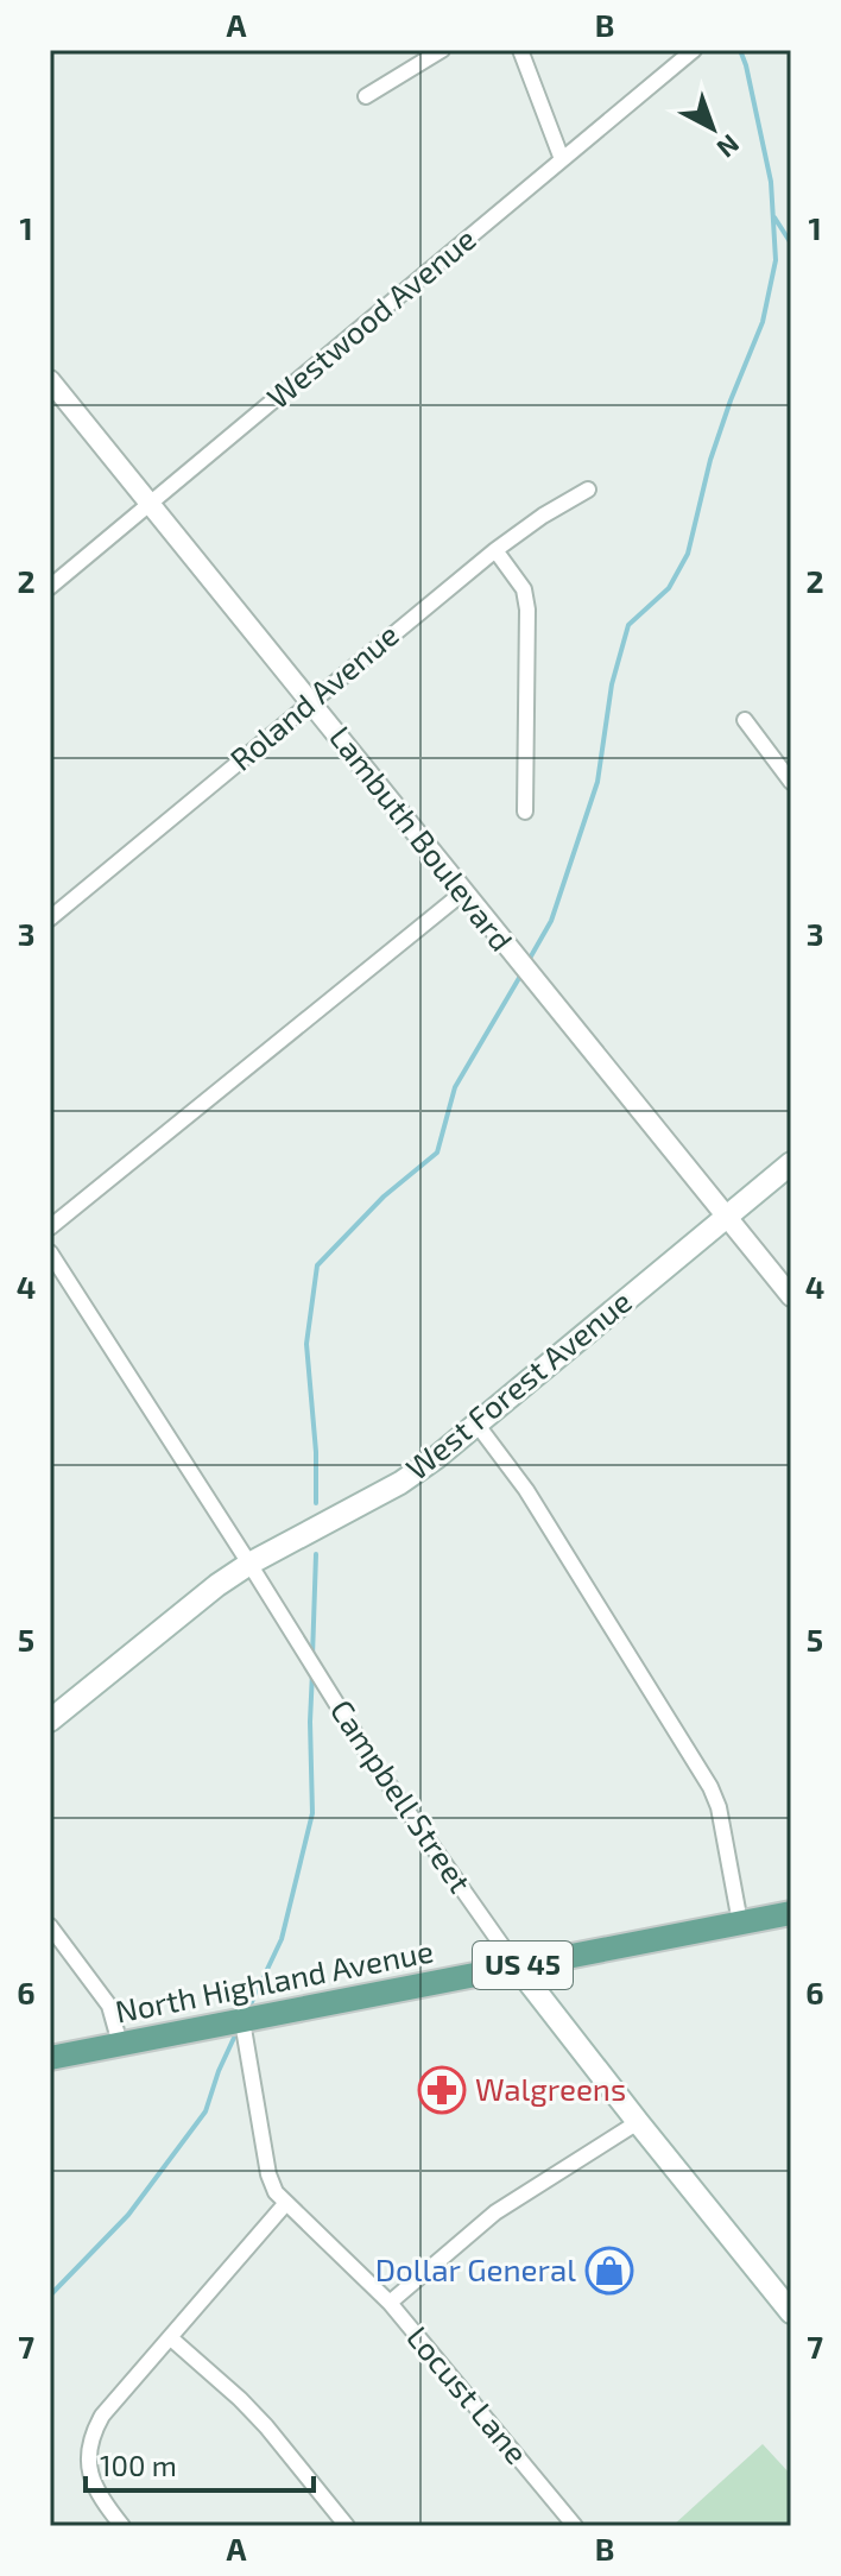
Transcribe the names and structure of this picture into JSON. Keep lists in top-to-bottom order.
{
  "streets": {
    "main road": [
      "West Forest Avenue",
      "Campbell Street",
      "US 45",
      "North Highland Avenue"
    ],
    "street": [
      "Westwood Avenue",
      "Roland Avenue",
      "Lambuth Boulevard",
      "Locust Lane"
    ]
  },
  "crossings": [
    ["Westwood Avenue", "Lambuth Boulevard"],
    ["Roland Avenue", "Lambuth Boulevard"],
    ["Lambuth Boulevard", "West Forest Avenue"],
    ["West Forest Avenue", "Campbell Street"],
    ["Campbell Street", "North Highland Avenue"],
    ["North Highland Avenue", "Locust Lane"]
  ],
  "places": {
    "pharmacy": ["Walgreens"],
    "shop": ["Dollar General"]
  },
  "scale_bar": "100 m",
  "north": "bottom right",
  "grid": {
    "columns": ["A", "B"],
    "rows": [
      "1",
      "2",
      "3",
      "4",
      "5",
      "6",
      "7"
    ]
  }
}
